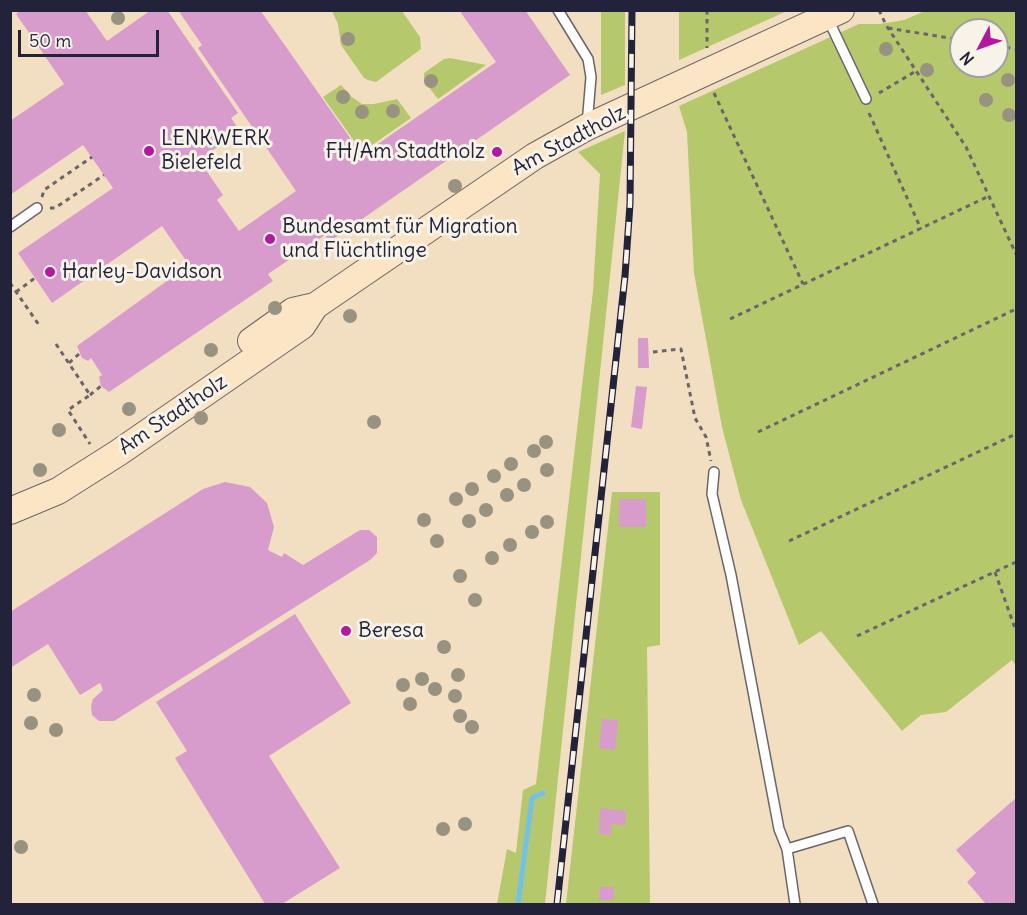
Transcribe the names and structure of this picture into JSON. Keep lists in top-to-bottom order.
{
  "streets": {
    "main road": ["Am Stadtholz"]
  },
  "places": [
    "LENKWERK Bielefeld",
    "FH/Am Stadtholz",
    "Bundesamt für Migration und Flüchtlinge",
    "Harley-Davidson",
    "Beresa"
  ],
  "scale_bar": "50 m",
  "north": "bottom left"
}
